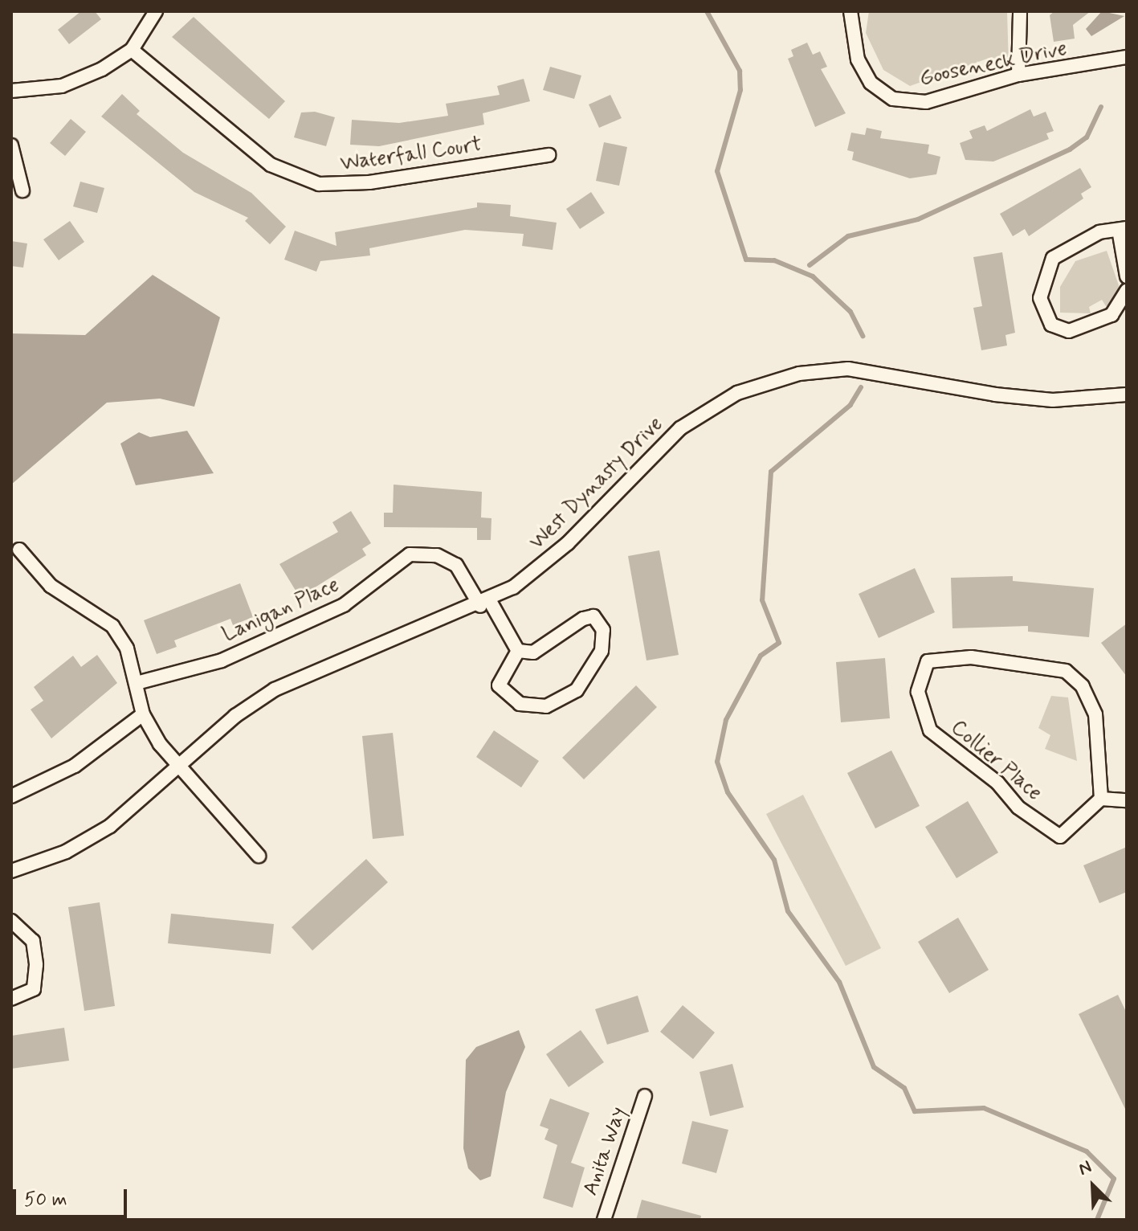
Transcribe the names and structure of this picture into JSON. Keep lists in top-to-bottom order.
{
  "streets": {
    "street": [
      "Gooseneck Drive",
      "Waterfall Court",
      "West Dynasty Drive",
      "Lanigan Place",
      "Collier Place",
      "Anita Way"
    ]
  },
  "crossings": [
    ["West Dynasty Drive", "Lanigan Place"]
  ],
  "scale_bar": "50 m",
  "north": "top left"
}
